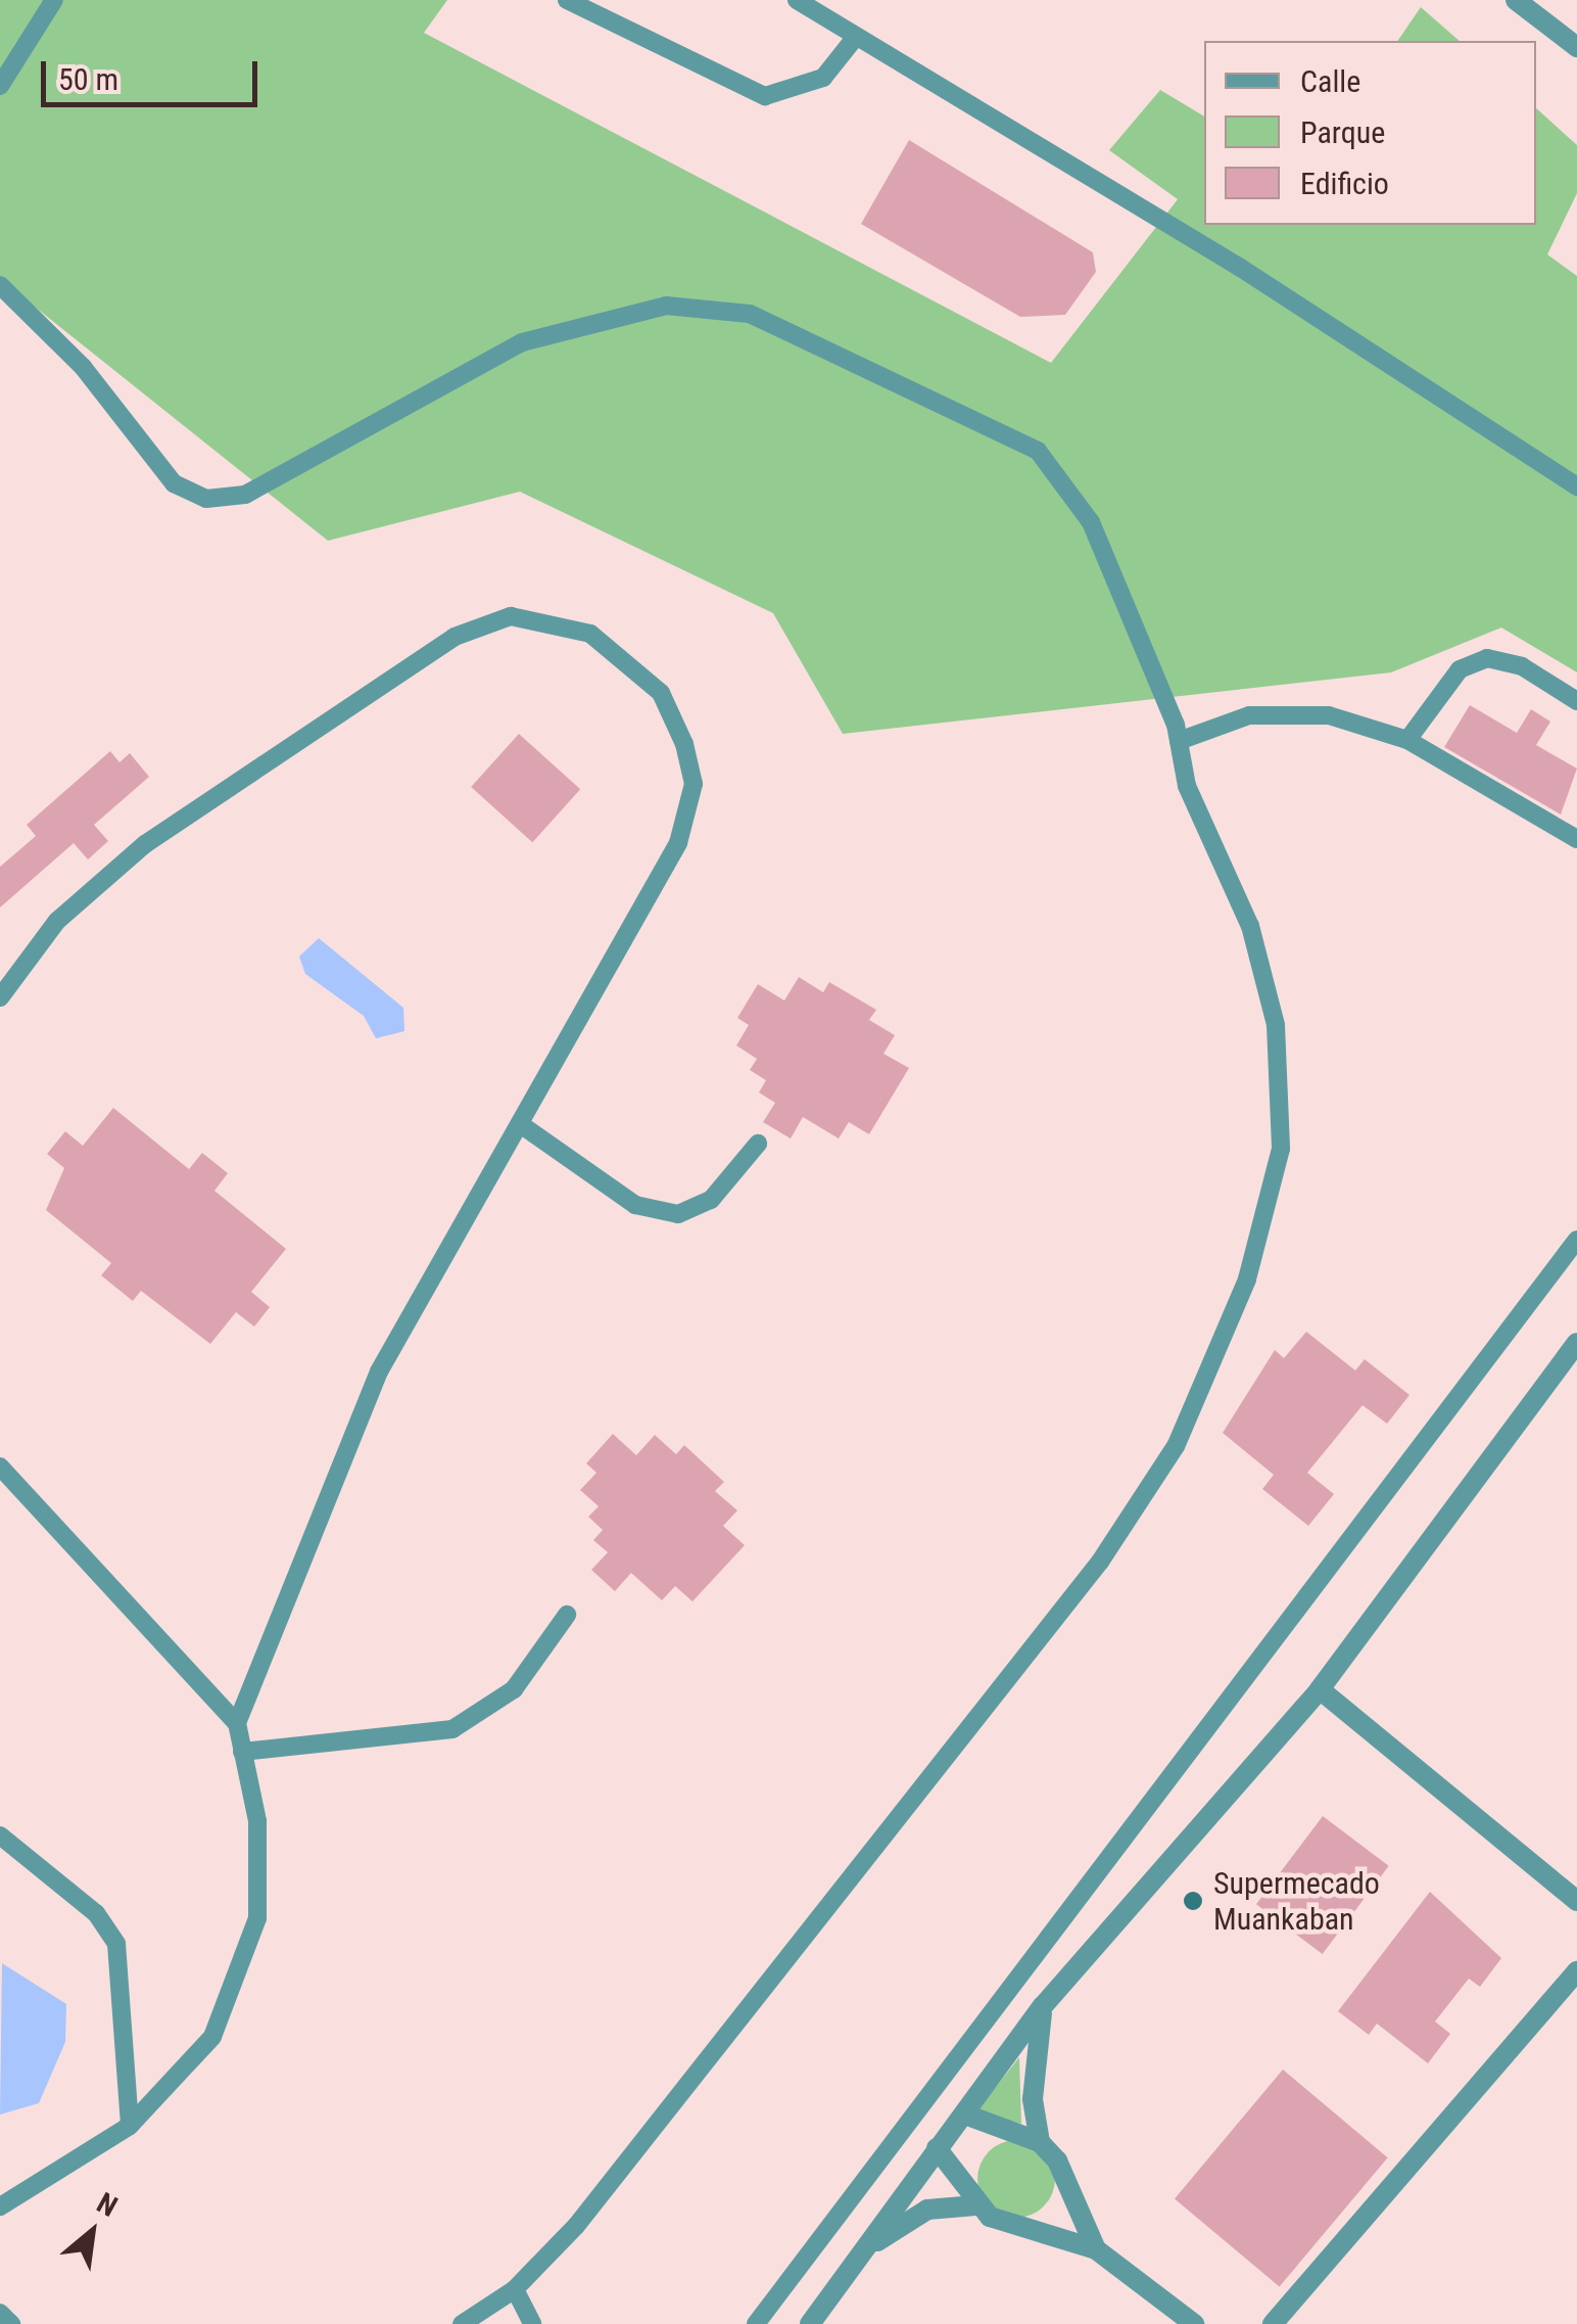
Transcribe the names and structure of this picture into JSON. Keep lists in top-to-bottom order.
{
  "places": ["Supermecado Muankaban"],
  "legend": ["Calle", "Parque", "Edificio"],
  "scale_bar": "50 m",
  "north": "top right"
}
